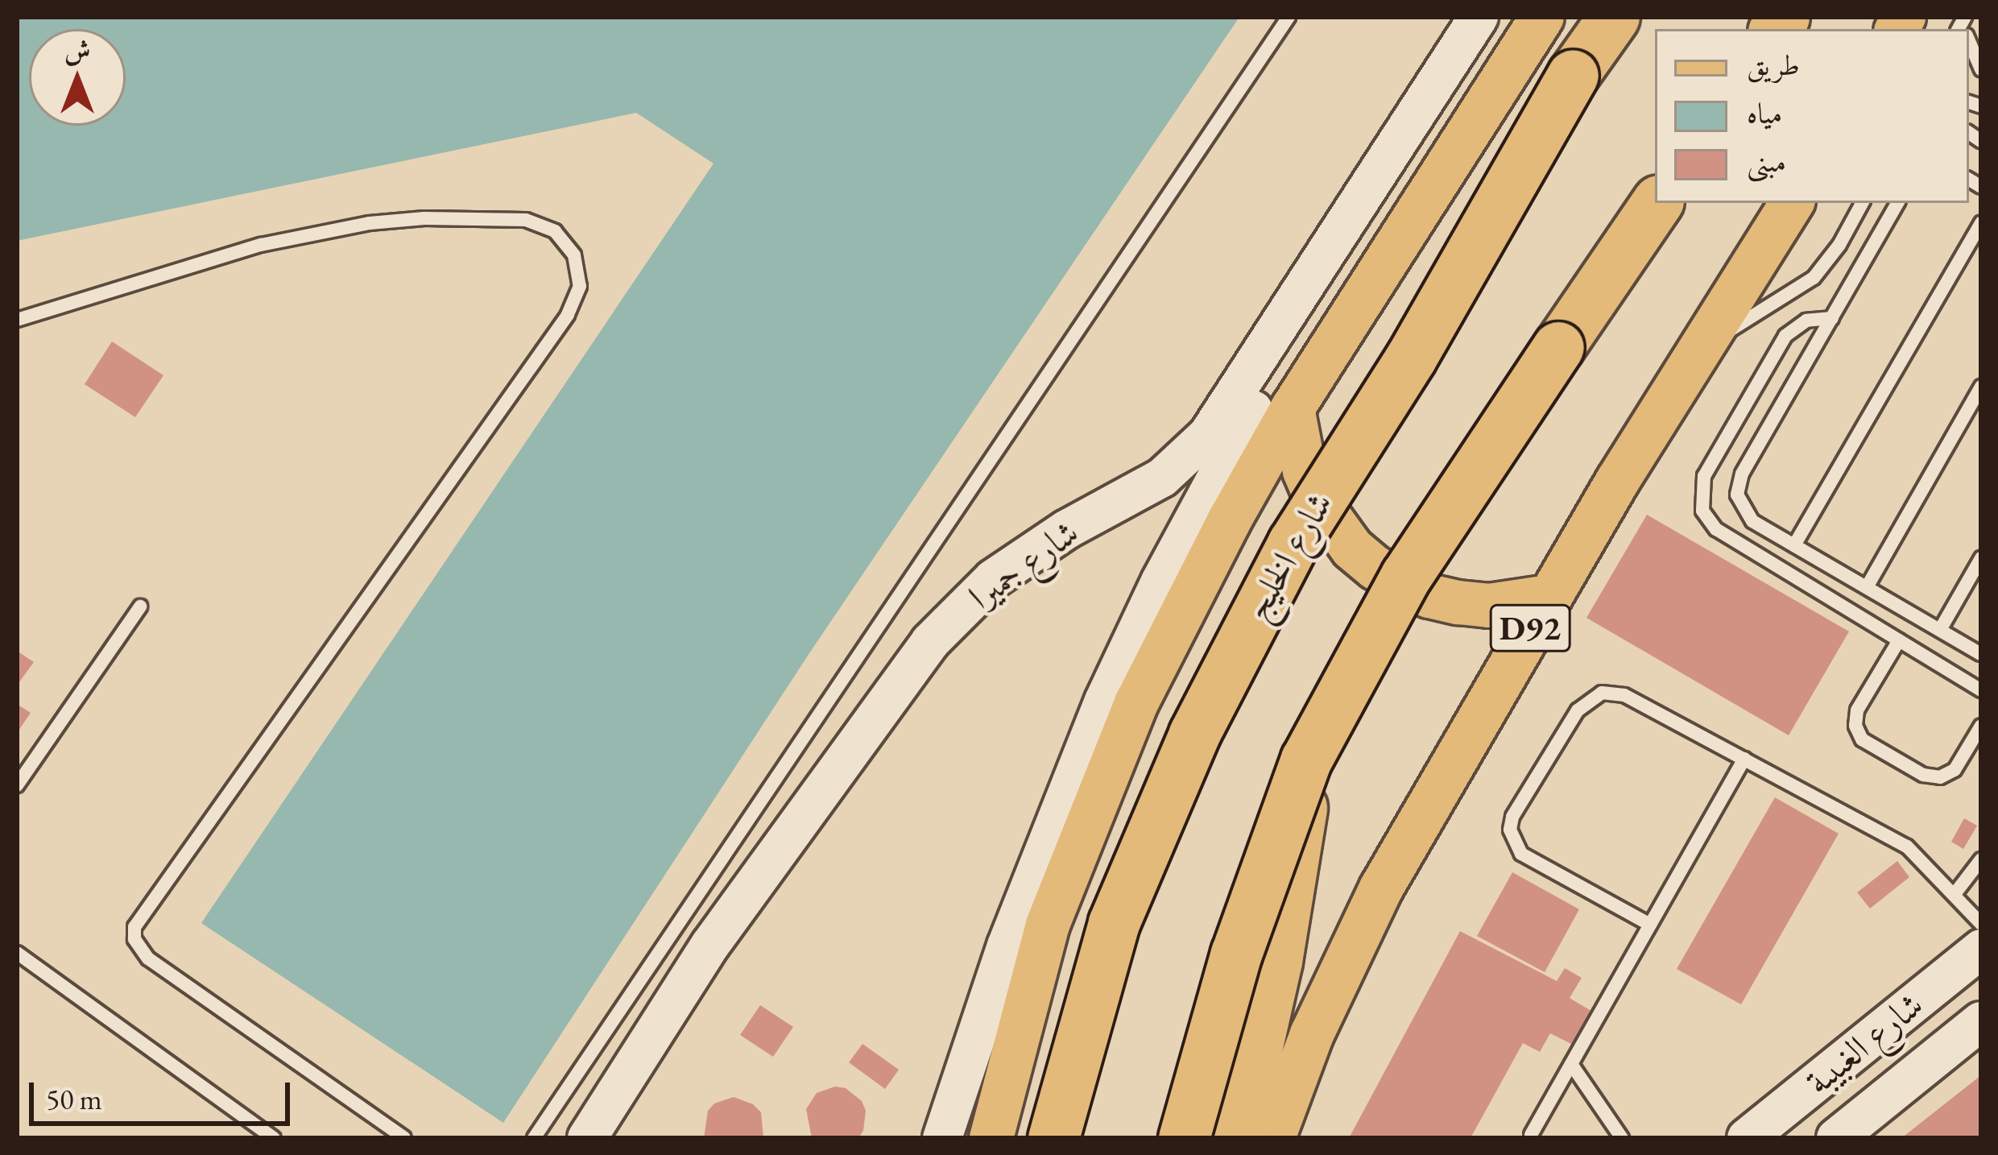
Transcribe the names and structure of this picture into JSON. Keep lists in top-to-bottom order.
{
  "streets": {
    "highway": ["شارع الخليج"],
    "main road": ["D92"],
    "street": ["شارع جميرا", "شارع الغبيبة"]
  },
  "legend": ["طريق", "مياه", "مبنى"],
  "scale_bar": "50 m",
  "north": "top"
}
